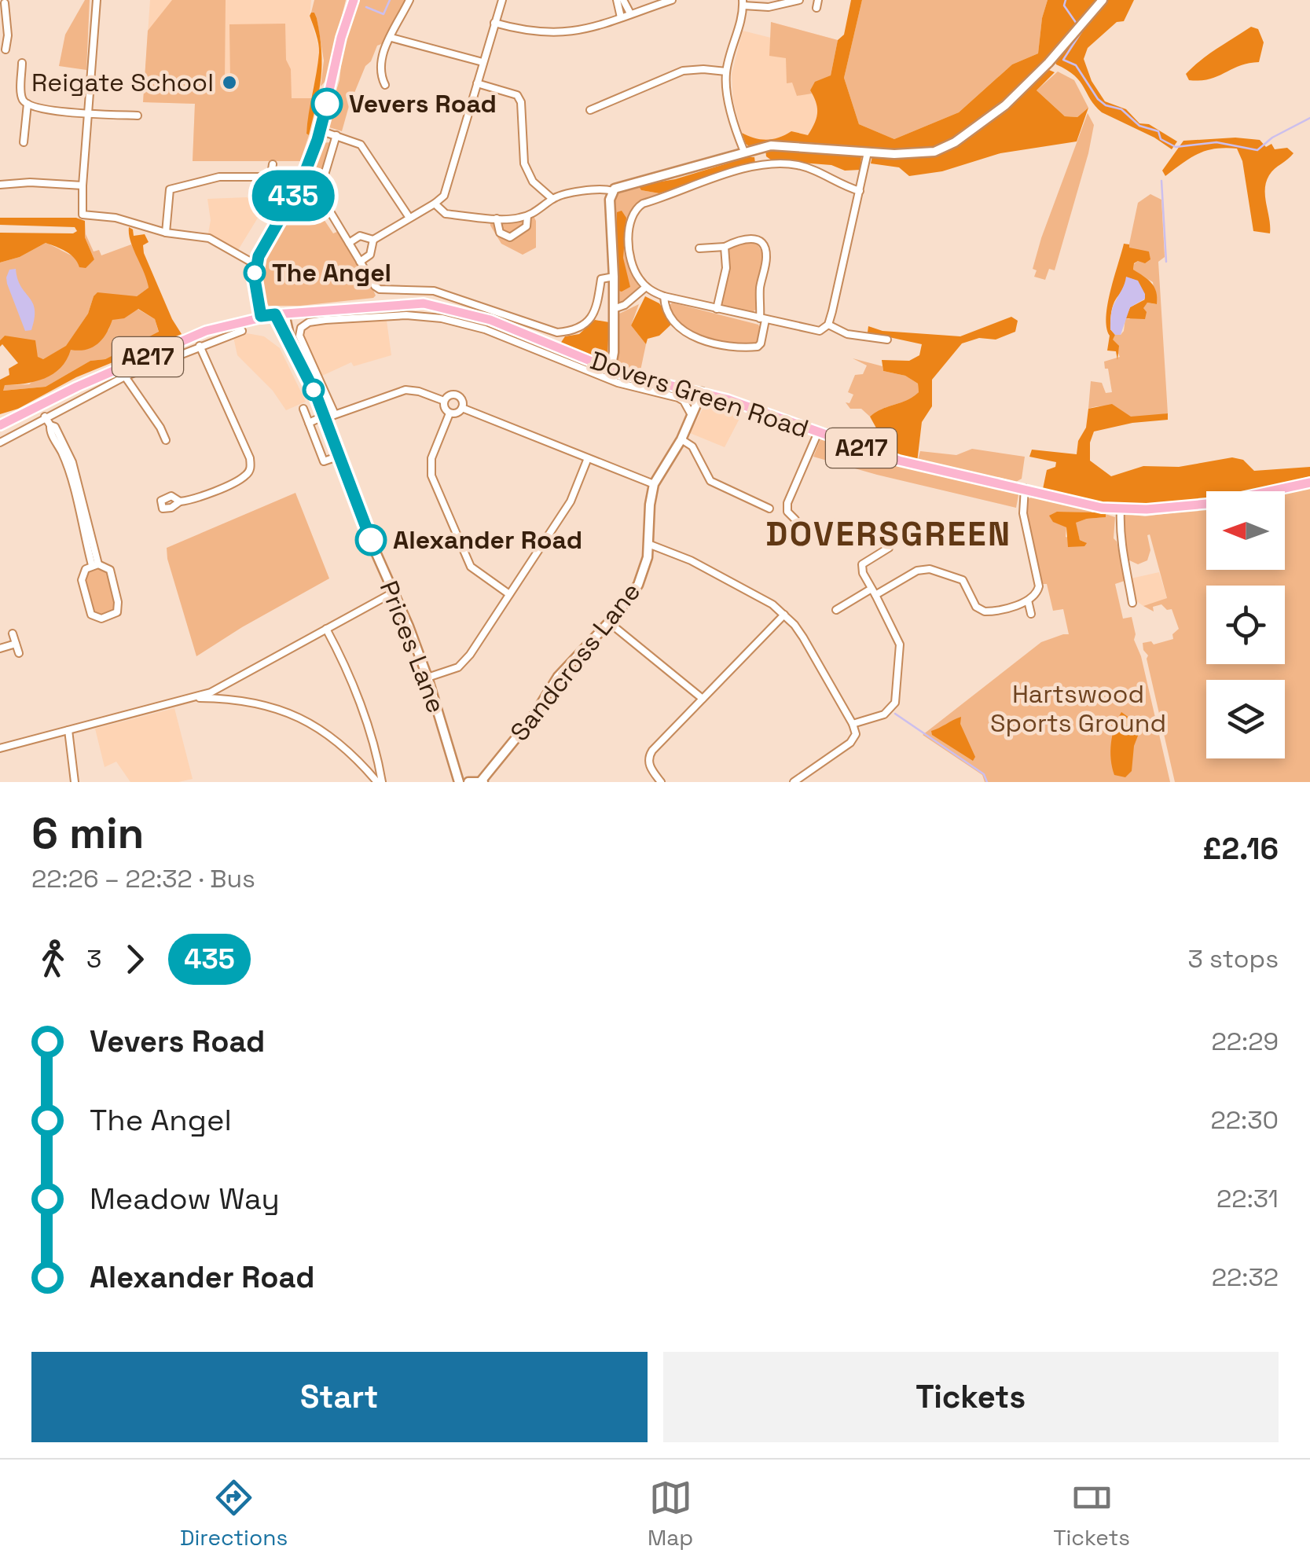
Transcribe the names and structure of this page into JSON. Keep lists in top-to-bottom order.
{
  "streets": {
    "main road": ["A217", "Dovers Green Road"],
    "street": ["Prices Lane", "Sandcross Lane"]
  },
  "crossings": [
    ["A217", "Dovers Green Road"],
    ["A217", "Prices Lane"],
    ["Dovers Green Road", "Prices Lane"],
    ["Dovers Green Road", "Sandcross Lane"]
  ],
  "districts": ["DOVERSGREEN"],
  "parks": ["Hartswood Sports Ground"],
  "places": [
    "Reigate School",
    "Vevers Road",
    "The Angel",
    "Alexander Road"
  ],
  "lines": ["bus line 435"],
  "north": "left",
  "page": {
    "on_map": "435",
    "heading": ["6 min", "22:26 – 22:32 · Bus", "£2.16"],
    "legs": ["3", "435", "3 stops"],
    "list": [
      {
        "name": "Vevers Road",
        "value": "22:29"
      },
      {
        "name": "The Angel",
        "value": "22:30"
      },
      {
        "name": "Meadow Way",
        "value": "22:31"
      },
      {
        "name": "Alexander Road",
        "value": "22:32"
      }
    ],
    "buttons": ["Start", "Tickets"],
    "tabs": ["Directions", "Map", "Tickets"]
  }
}
